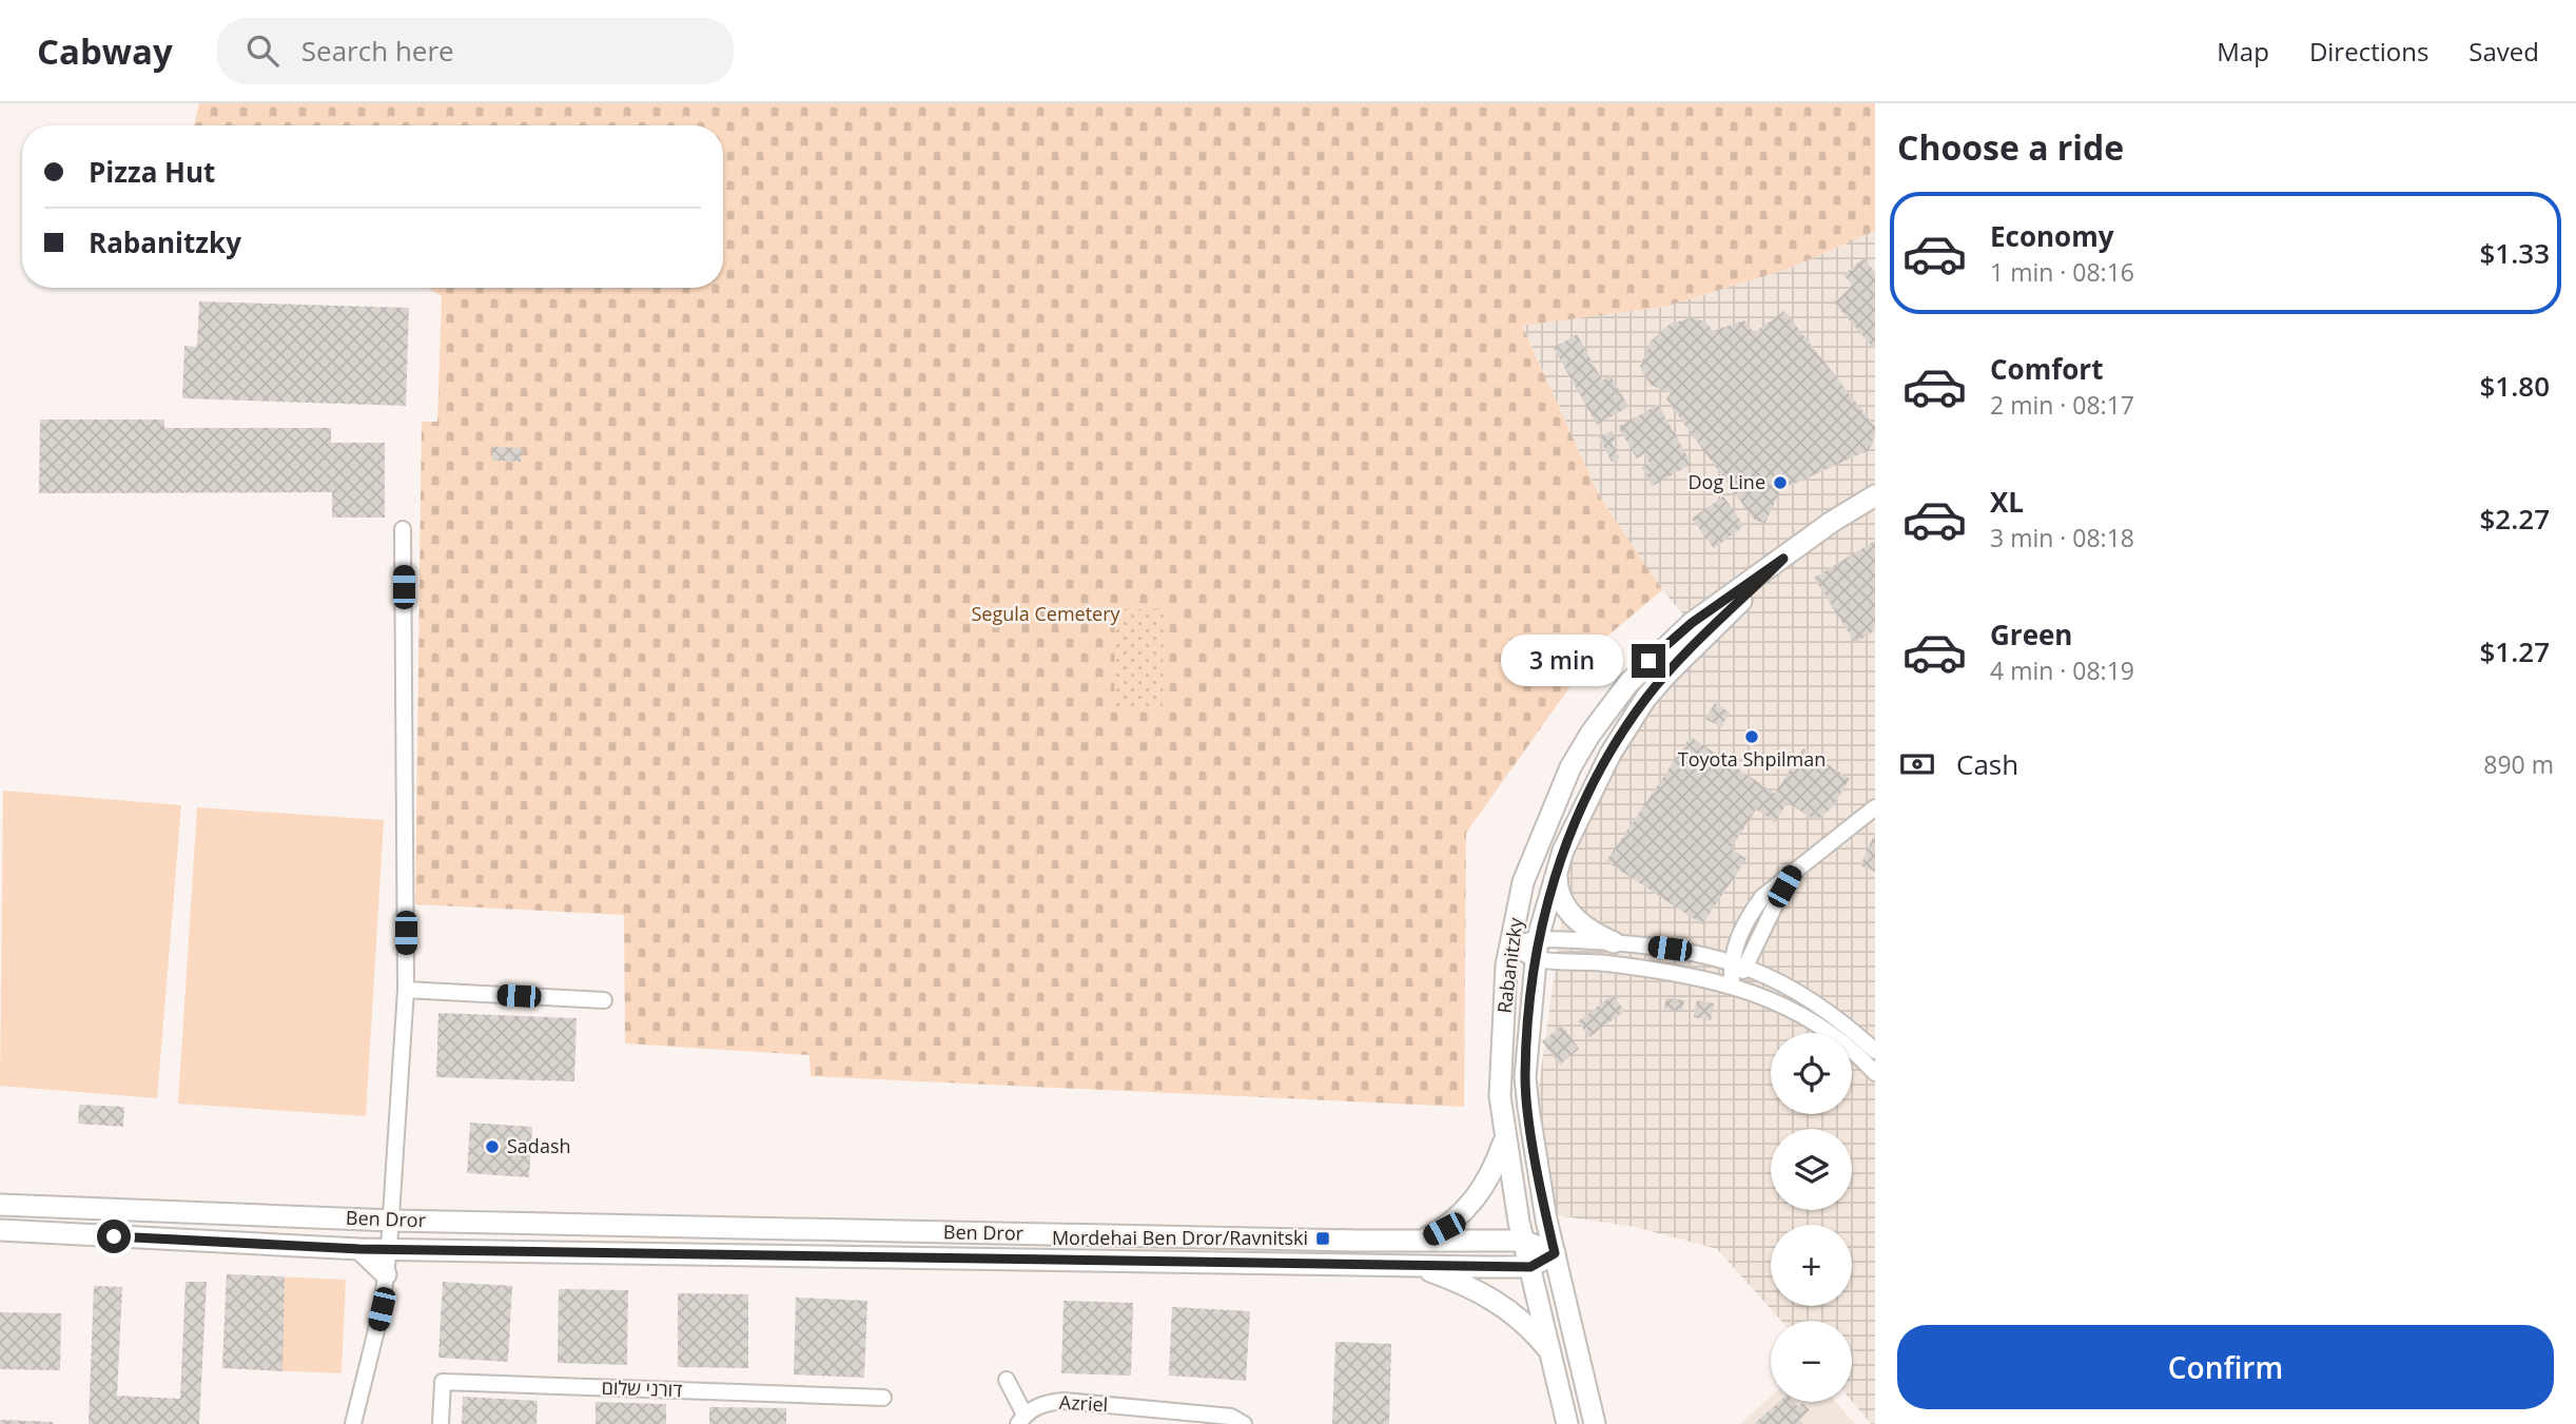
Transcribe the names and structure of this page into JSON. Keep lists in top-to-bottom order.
{
  "streets": {
    "street": [
      "Rabanitzky",
      "Ben Dror",
      "דורני שלום",
      "Azriel"
    ]
  },
  "crossings": [
    ["Rabanitzky", "Ben Dror"]
  ],
  "parks": ["Segula Cemetery"],
  "places": {
    "other": ["Dog Line", "Toyota Shpilman", "Sadash"],
    "transit": ["Mordehai Ben Dror/Ravnitski"]
  },
  "page": {
    "header": "Cabway",
    "search": "Search here",
    "nav": ["Map", "Directions", "Saved"],
    "heading": "Choose a ride",
    "banner": ["Pizza Hut", "Rabanitzky"],
    "list": [
      {
        "name": "Economy",
        "note": "1 min · 08:16",
        "value": "$1.33"
      },
      {
        "name": "Comfort",
        "note": "2 min · 08:17",
        "value": "$1.80"
      },
      {
        "name": "XL",
        "note": "3 min · 08:18",
        "value": "$2.27"
      },
      {
        "name": "Green",
        "note": "4 min · 08:19",
        "value": "$1.27"
      }
    ],
    "bubble": "3 min",
    "pay": ["Cash", "890 m"],
    "map_buttons": ["+", "−"],
    "buttons": "Confirm"
  }
}
